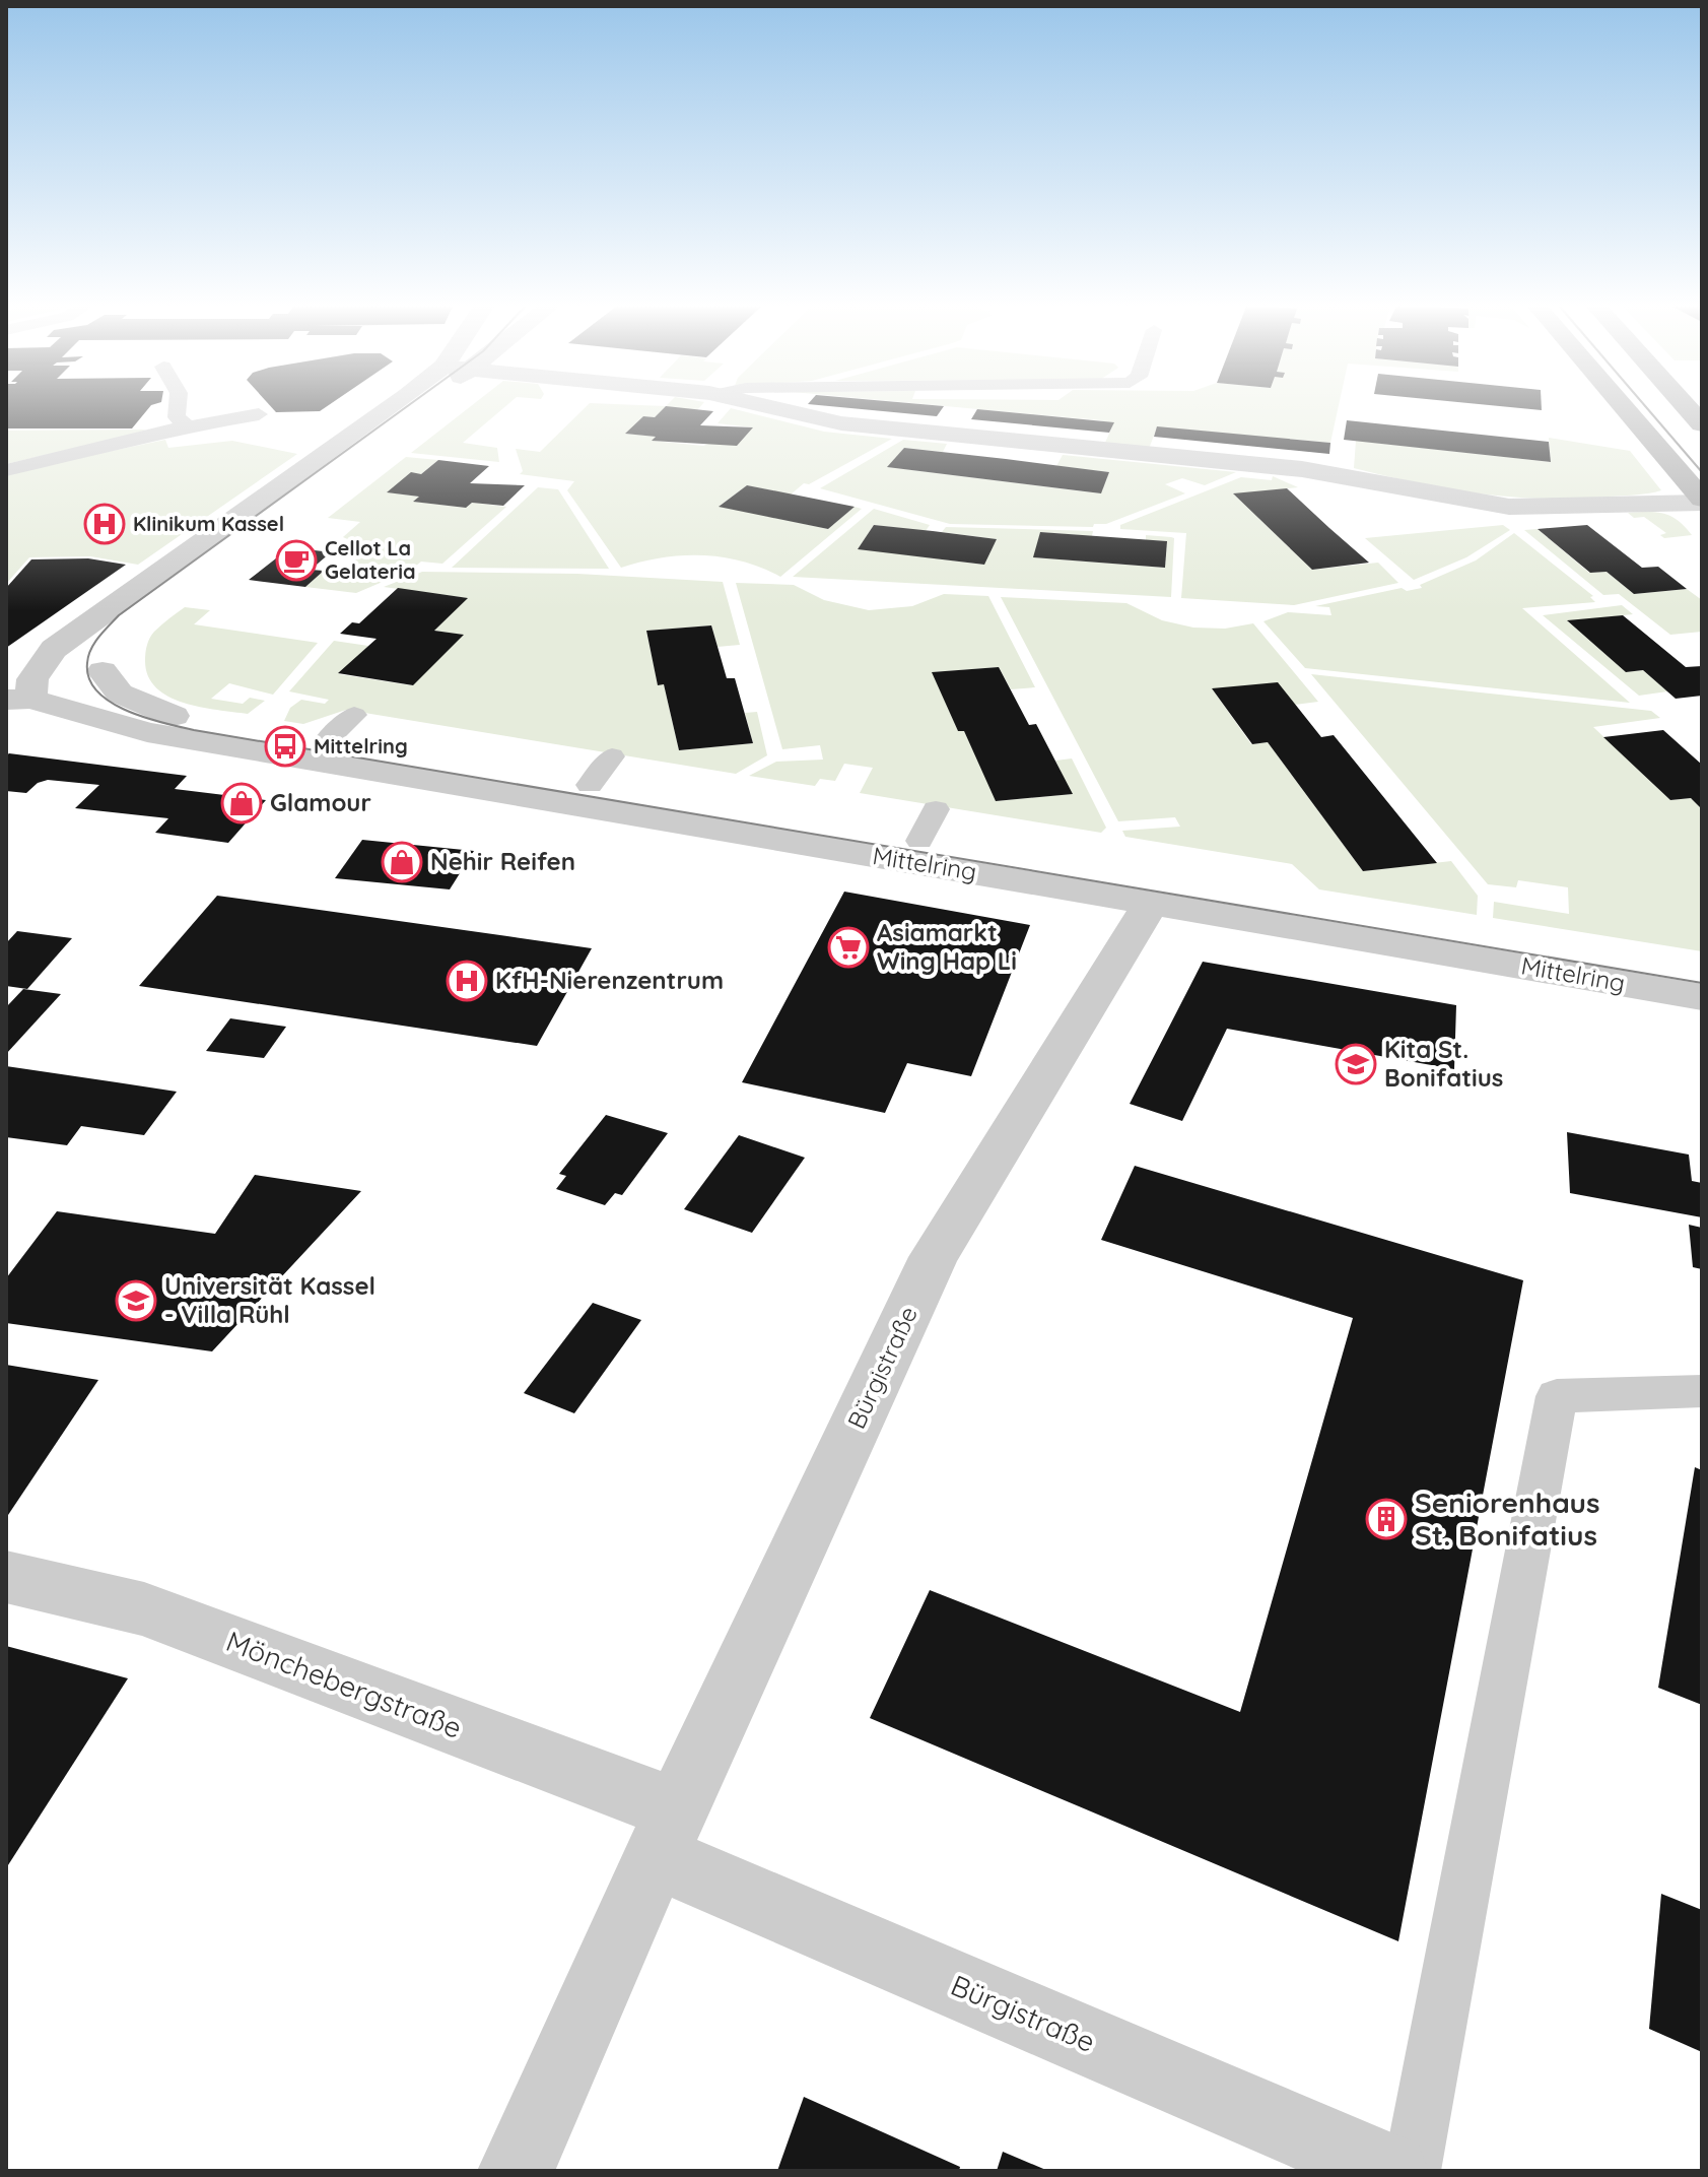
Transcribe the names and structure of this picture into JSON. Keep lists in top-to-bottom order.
{
  "streets": {
    "street": ["Mittelring", "Bürgistraße", "Mönchebergstraße"]
  },
  "crossings": [
    ["Mittelring", "Bürgistraße"],
    ["Bürgistraße", "Mönchebergstraße"]
  ],
  "places": {
    "hospital": ["Klinikum Kassel", "KfH-Nierenzentrum"],
    "cafe": ["Cellot La Gelateria"],
    "bus stop": ["Mittelring"],
    "shop": ["Glamour", "Nehir Reifen"],
    "supermarket": ["Asiamarkt Wing Hap Li"],
    "school or university": ["Kita St. Bonifatius", "Universität Kassel - Villa Rühl"],
    "building": ["Seniorenhaus St. Bonifatius"]
  }
}
